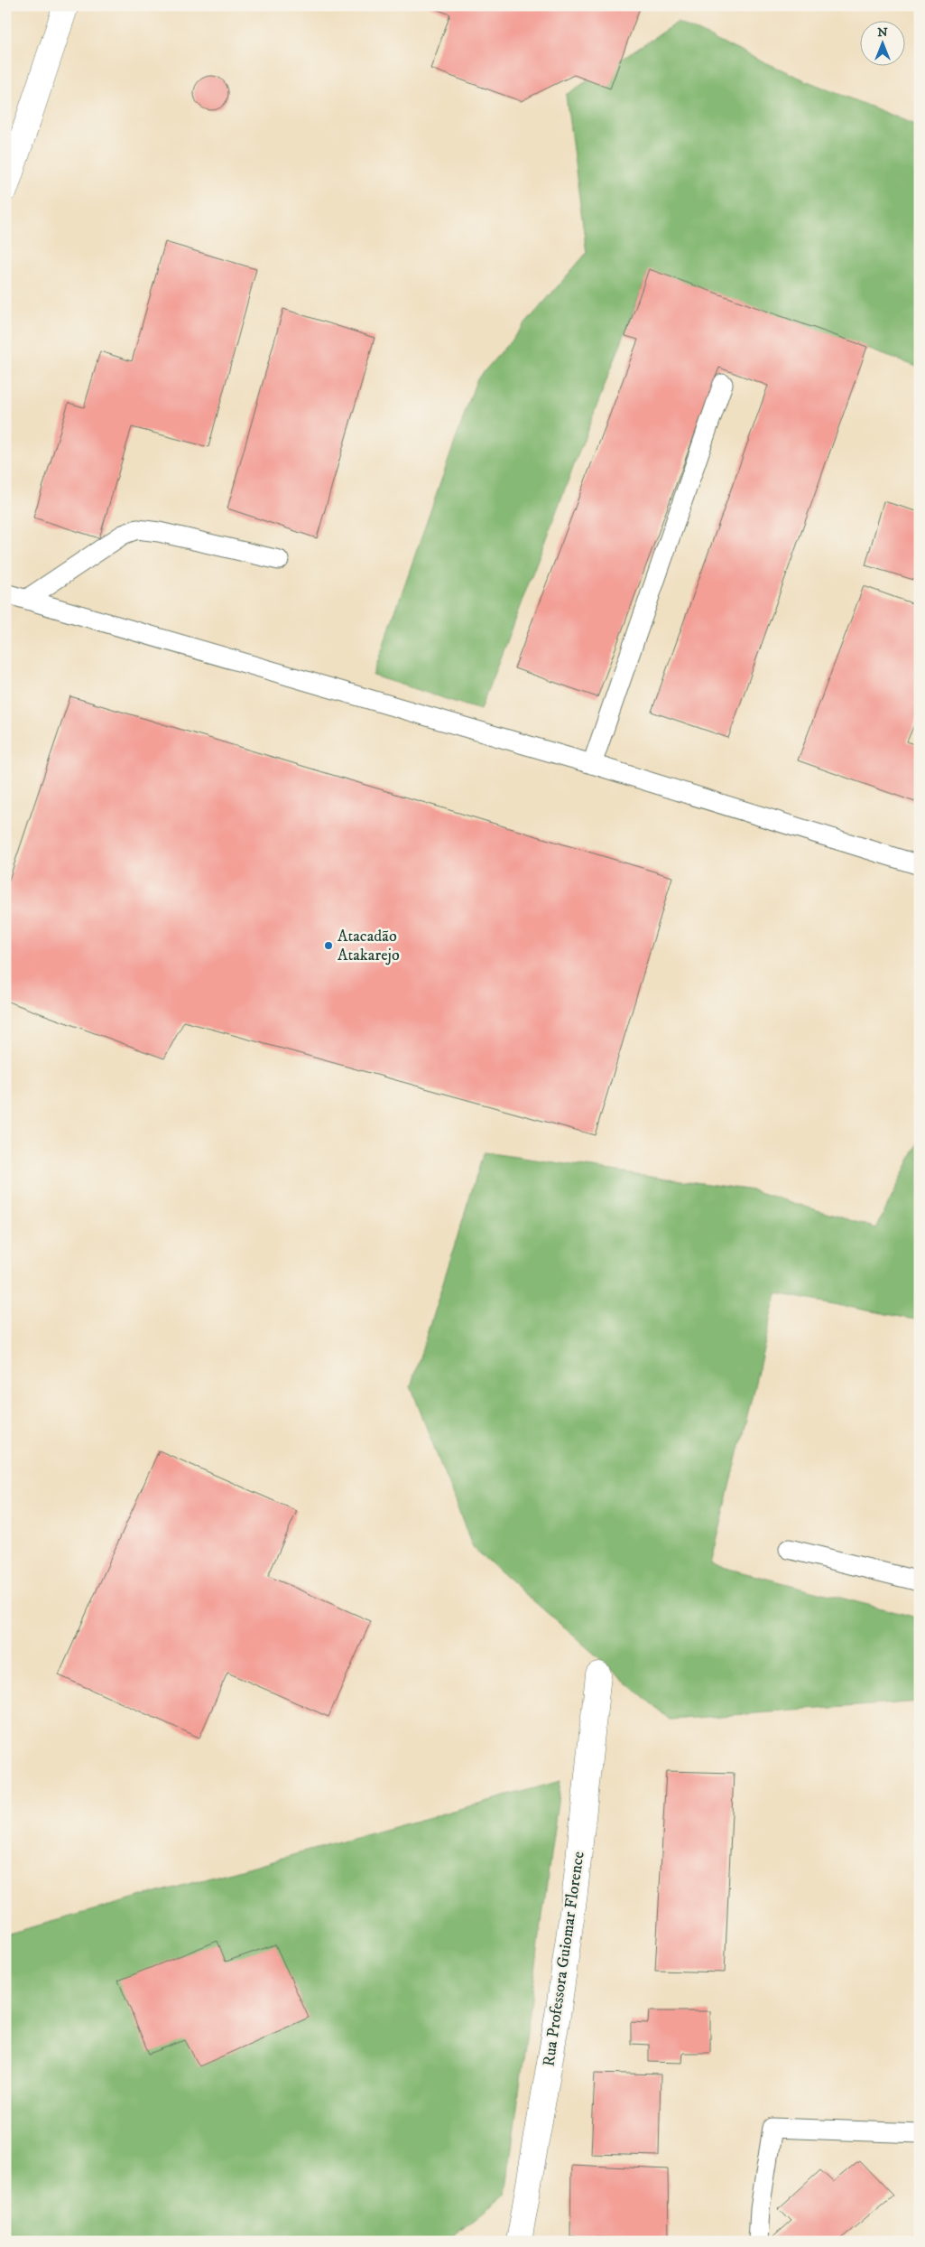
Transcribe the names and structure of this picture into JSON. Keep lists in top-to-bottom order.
{
  "streets": {
    "street": ["Rua Professora Guiomar Florence"]
  },
  "places": ["Atacadão Atakarejo"],
  "north": "top"
}
